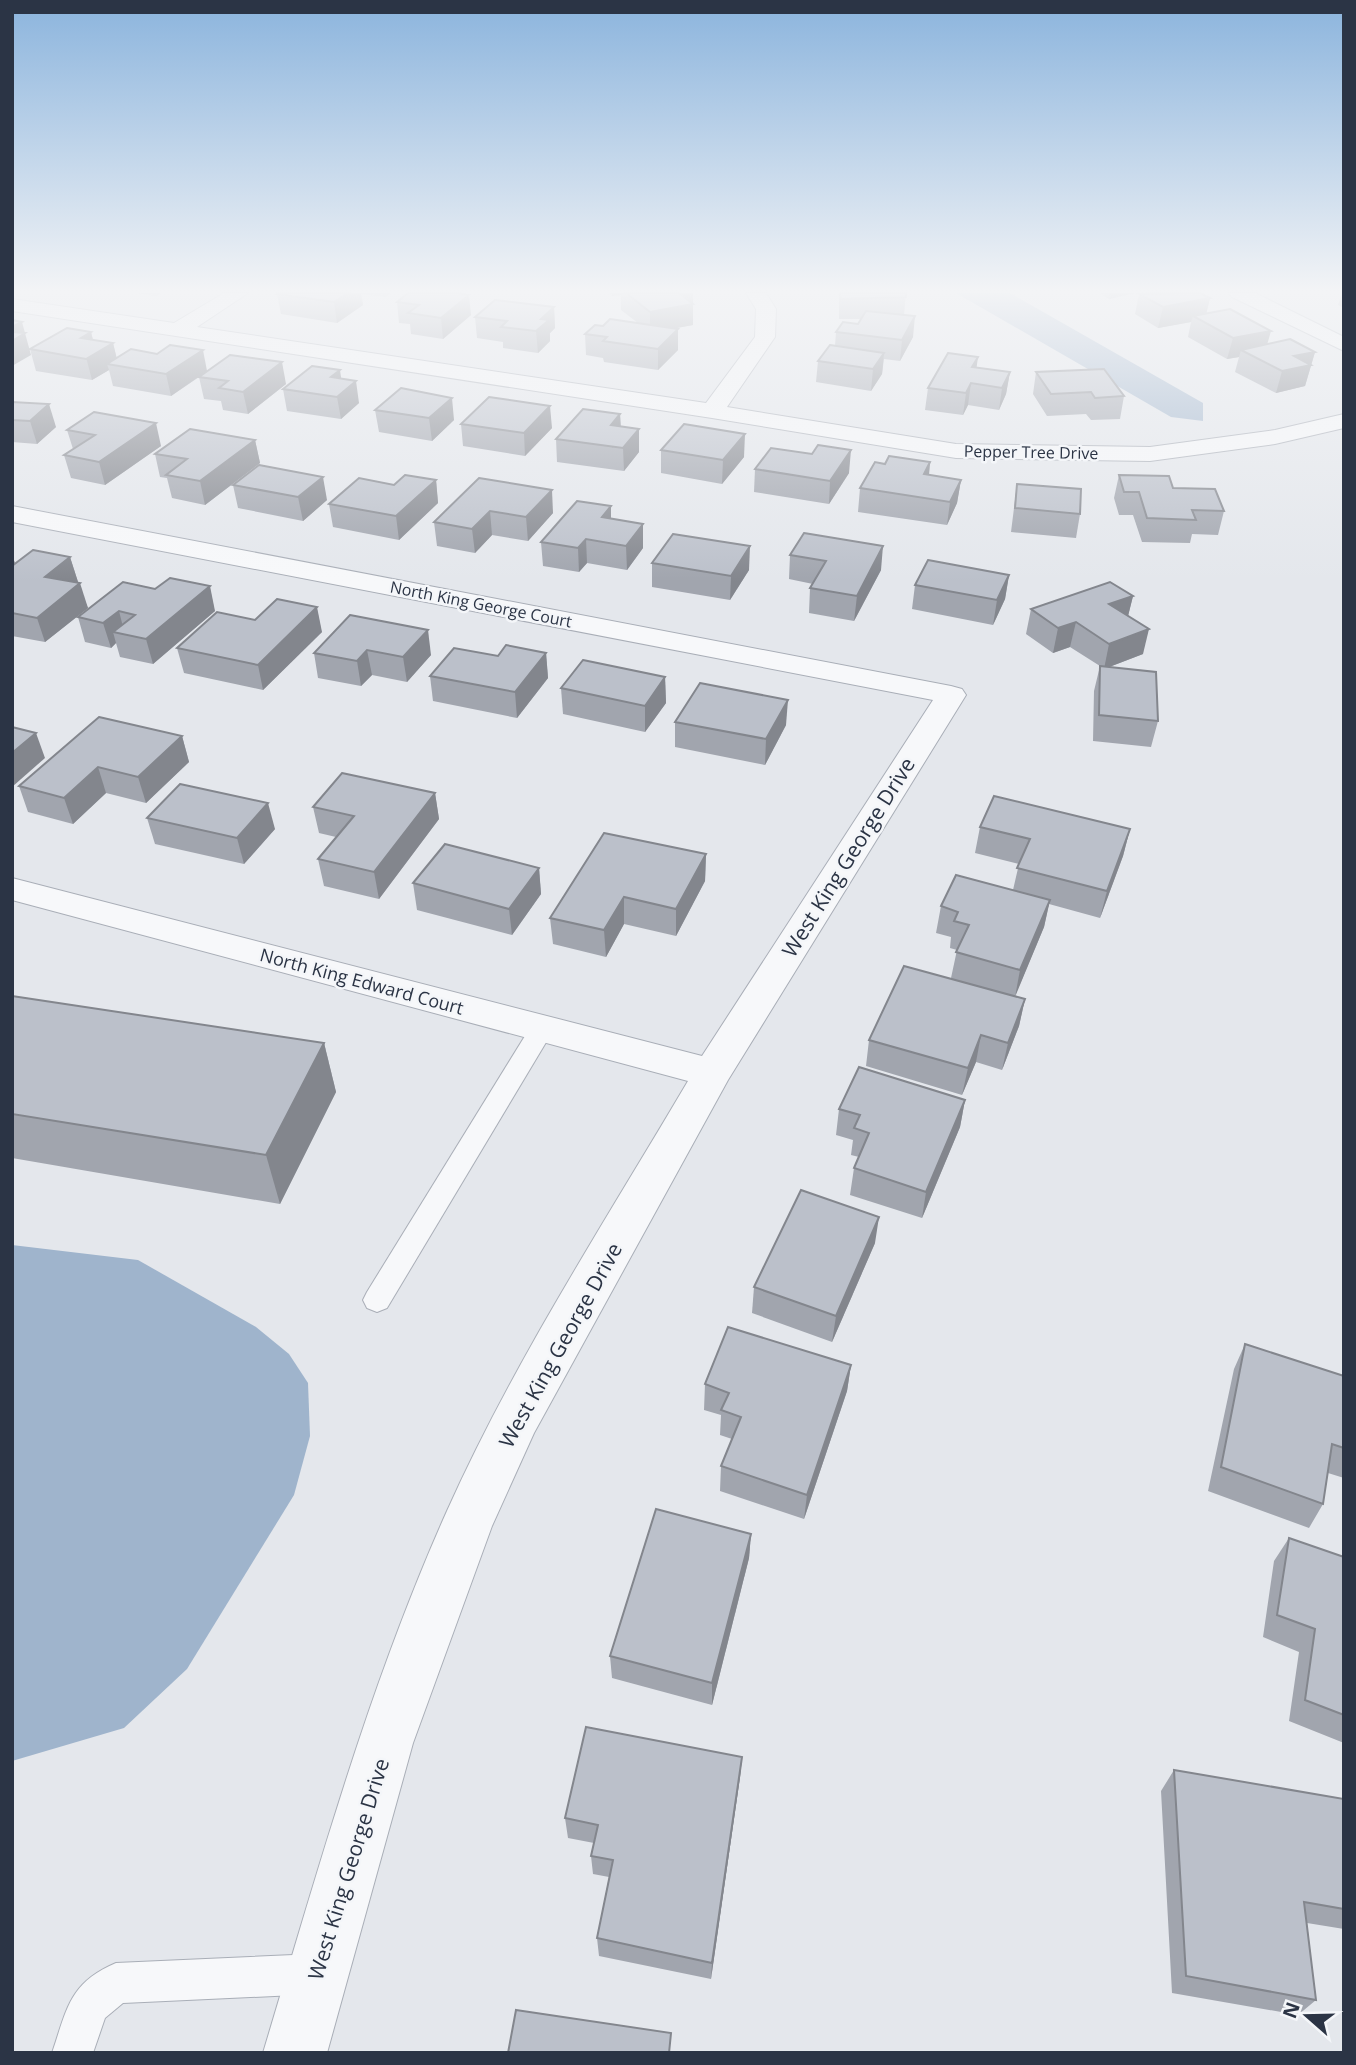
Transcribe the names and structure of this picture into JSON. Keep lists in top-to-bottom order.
{
  "streets": {
    "street": [
      "Pepper Tree Drive",
      "North King George Court",
      "West King George Drive",
      "North King Edward Court"
    ]
  },
  "crossings": [
    ["North King George Court", "West King George Drive"],
    ["West King George Drive", "North King Edward Court"]
  ],
  "north": "left"
}
